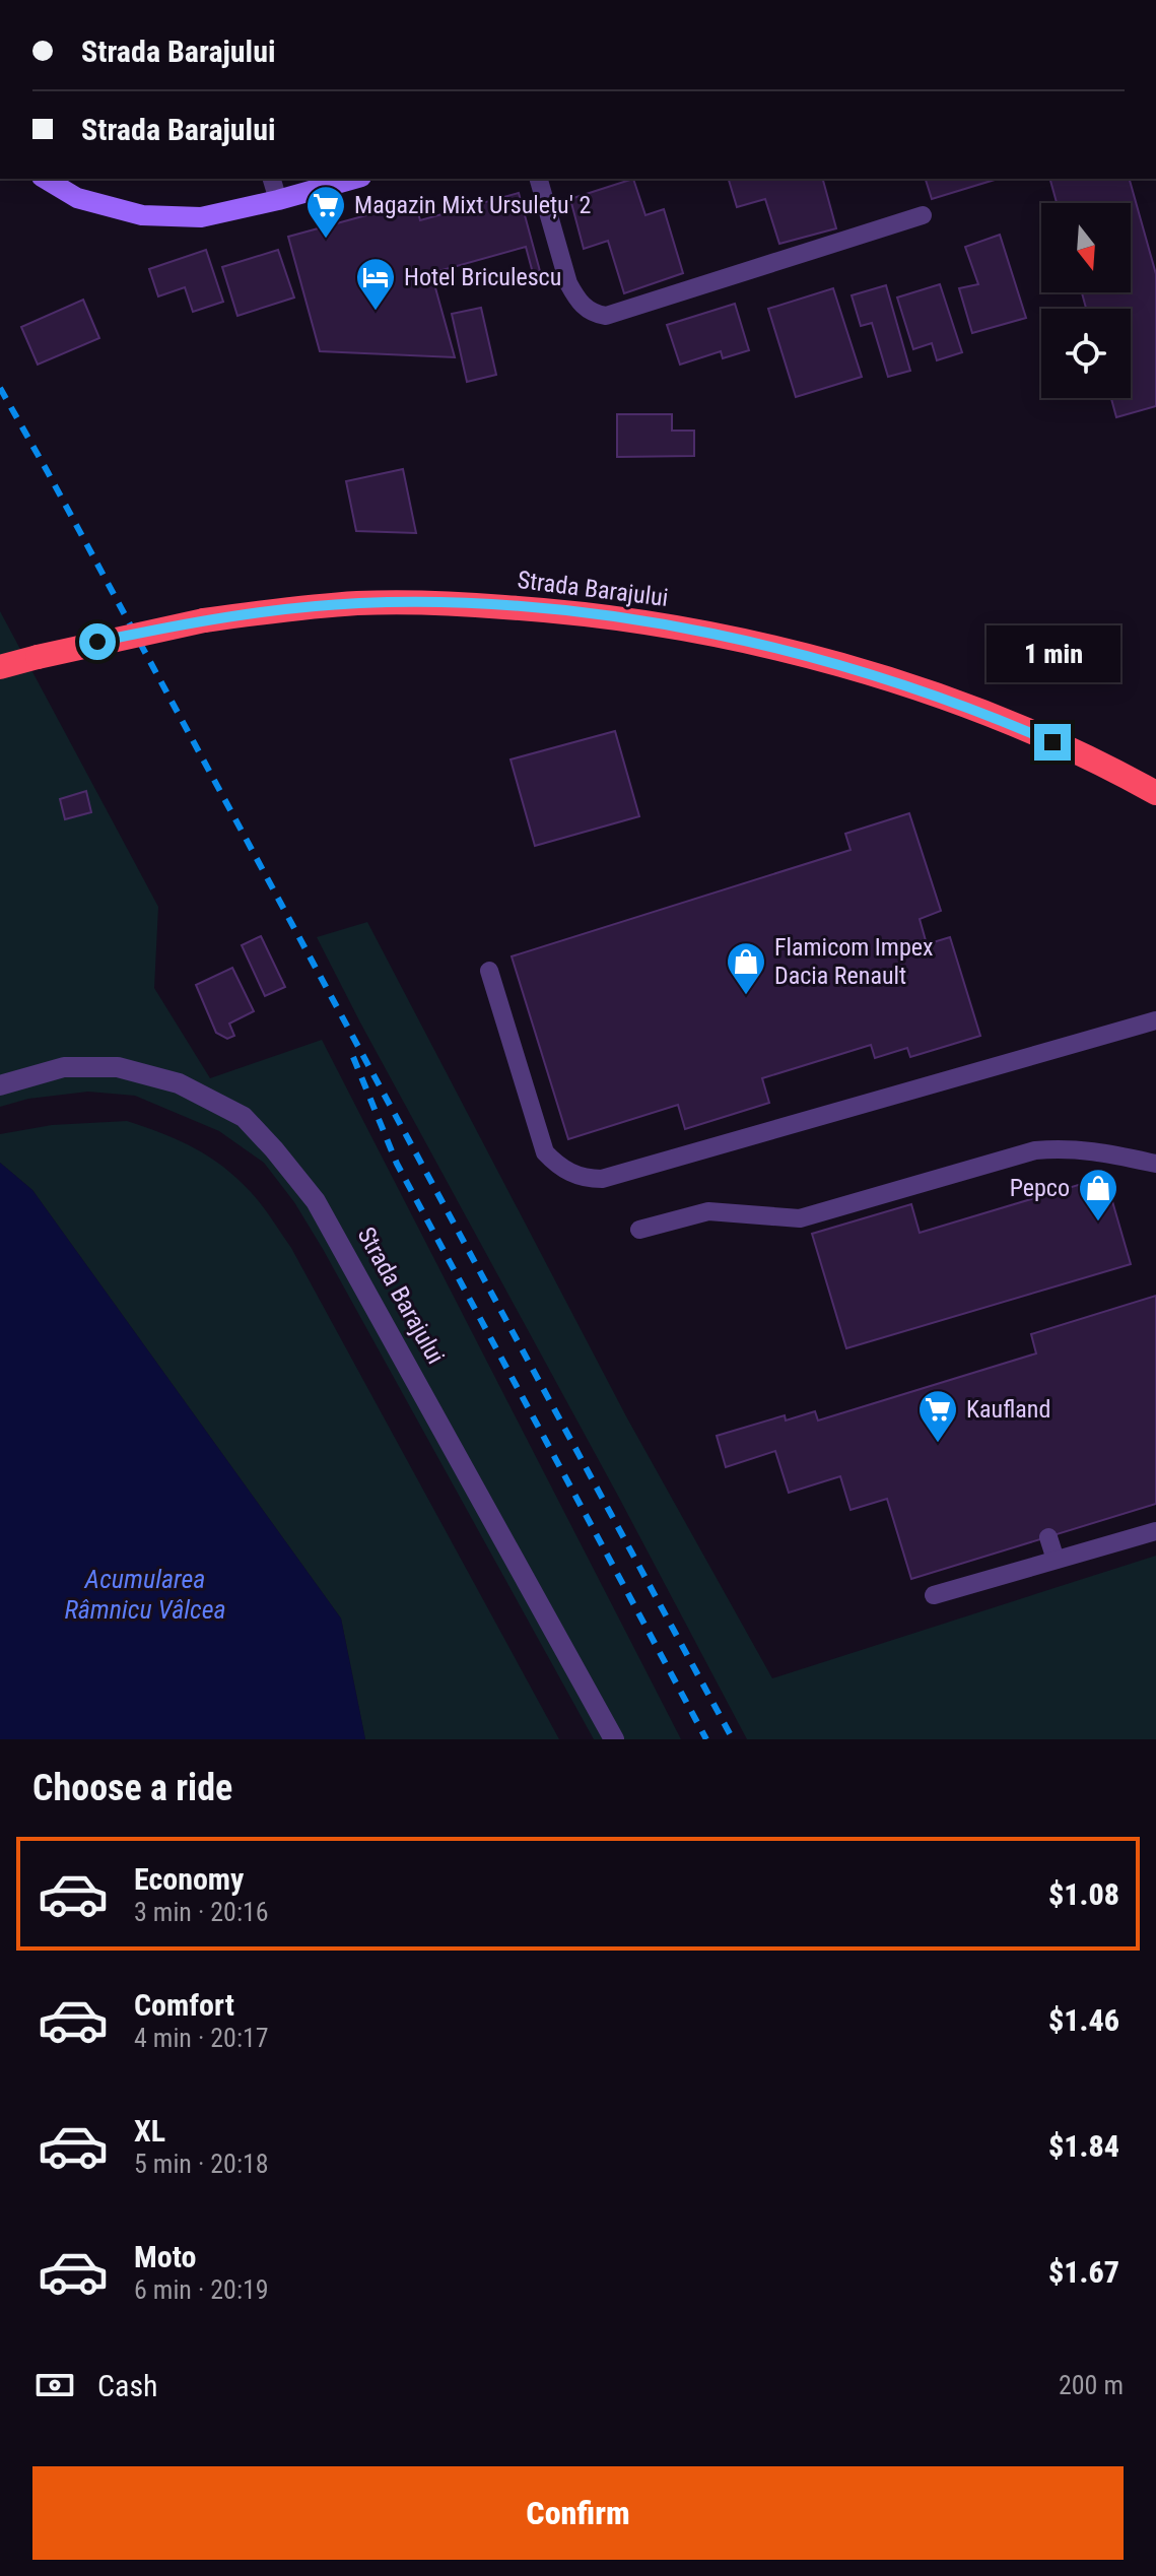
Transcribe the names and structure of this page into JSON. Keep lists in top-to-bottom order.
{
  "streets": {
    "highway": ["Strada Barajului"]
  },
  "water": ["Acumularea Râmnicu Vâlcea"],
  "places": {
    "supermarket": ["Magazin Mixt Ursulețu' 2", "Kaufland"],
    "hotel": ["Hotel Briculescu"],
    "shop": ["Flamicom Impex Dacia Renault", "Pepco"]
  },
  "north": "bottom",
  "page": {
    "banner": ["Strada Barajului", "Strada Barajului"],
    "bubble": "1 min",
    "heading": "Choose a ride",
    "list": [
      {
        "name": "Economy",
        "note": "3 min · 20:16",
        "value": "$1.08"
      },
      {
        "name": "Comfort",
        "note": "4 min · 20:17",
        "value": "$1.46"
      },
      {
        "name": "XL",
        "note": "5 min · 20:18",
        "value": "$1.84"
      },
      {
        "name": "Moto",
        "note": "6 min · 20:19",
        "value": "$1.67"
      }
    ],
    "pay": ["Cash", "200 m"],
    "buttons": "Confirm"
  }
}
